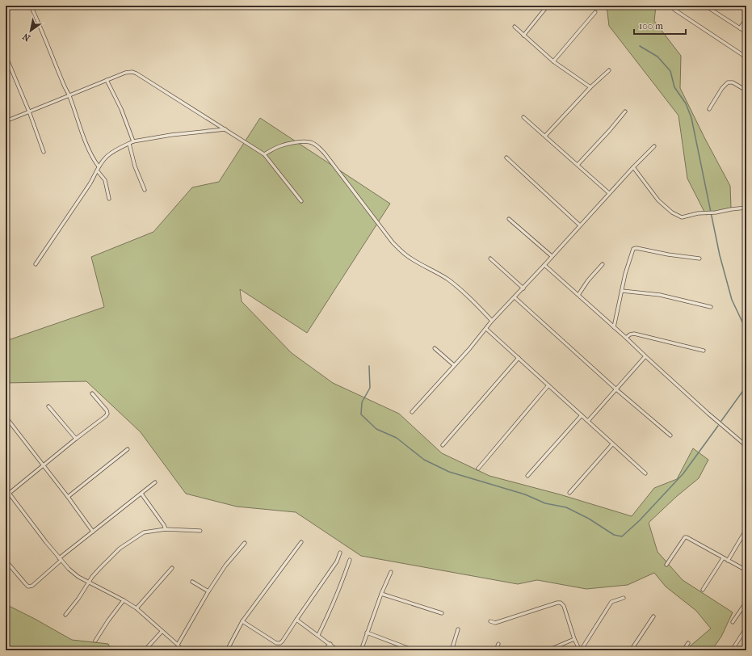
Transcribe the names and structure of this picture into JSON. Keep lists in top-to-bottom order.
{
  "scale_bar": "100 m",
  "north": "bottom left"
}
